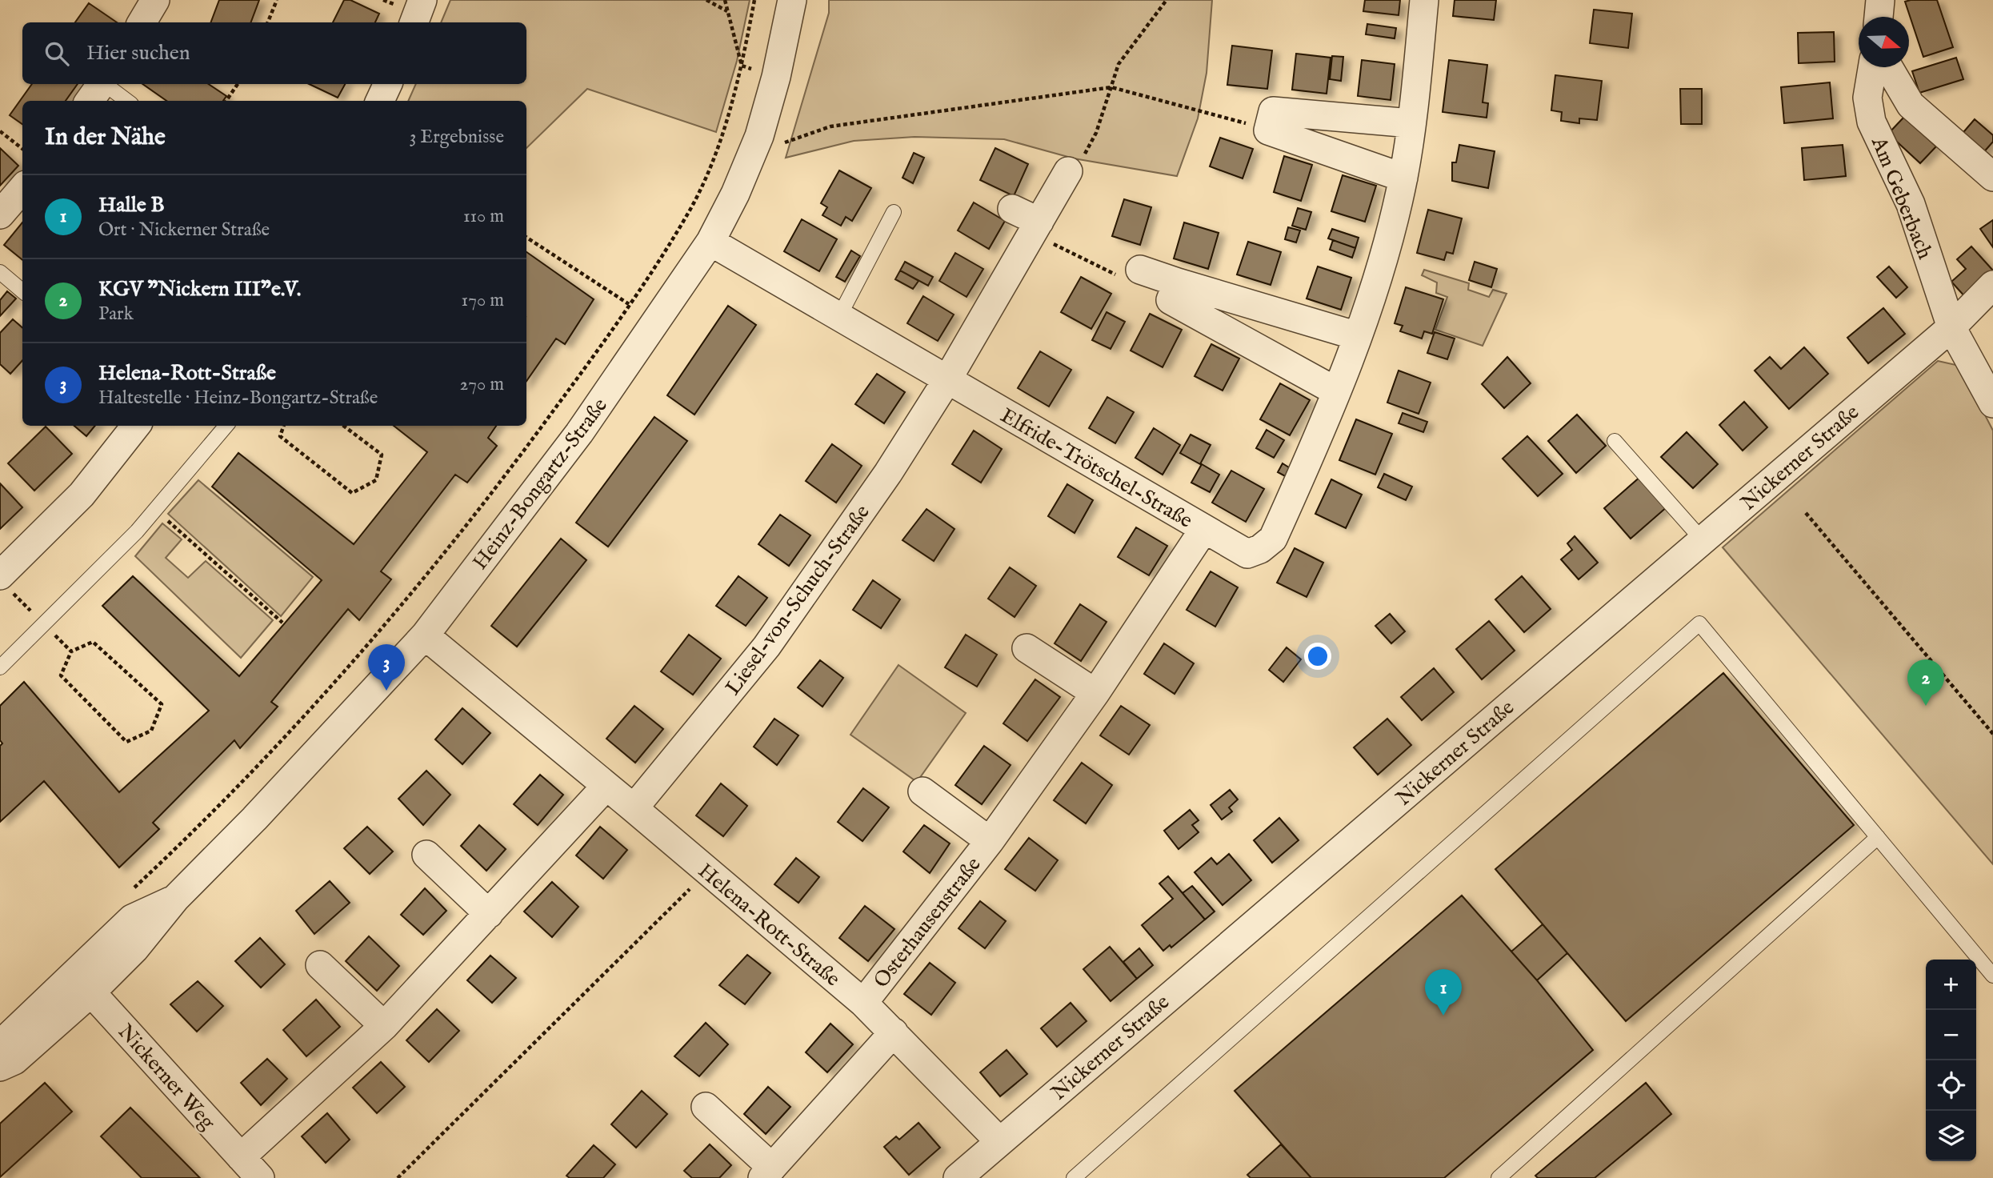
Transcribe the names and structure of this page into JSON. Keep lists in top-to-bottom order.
{
  "streets": {
    "street": [
      "Am Geberbach",
      "Nickerner Straße",
      "Elfride-Trötschel-Straße",
      "Heinz-Bongartz-Straße",
      "Liesel-von-Schuch-Straße",
      "Osterhausenstraße",
      "Helena-Rott-Straße",
      "Nickerner Weg"
    ]
  },
  "crossings": [
    ["Am Geberbach", "Nickerner Straße"],
    ["Nickerner Straße", "Helena-Rott-Straße"],
    ["Elfride-Trötschel-Straße", "Heinz-Bongartz-Straße"],
    ["Elfride-Trötschel-Straße", "Liesel-von-Schuch-Straße"],
    ["Elfride-Trötschel-Straße", "Osterhausenstraße"],
    ["Heinz-Bongartz-Straße", "Helena-Rott-Straße"],
    ["Heinz-Bongartz-Straße", "Nickerner Weg"],
    ["Liesel-von-Schuch-Straße", "Helena-Rott-Straße"],
    ["Osterhausenstraße", "Helena-Rott-Straße"]
  ],
  "north": "right",
  "page": {
    "search": "Hier suchen",
    "heading": ["In der Nähe", "3 Ergebnisse"],
    "list": [
      {
        "mark": "1",
        "name": "Halle B",
        "note": "Ort · Nickerner Straße",
        "value": "110 m"
      },
      {
        "mark": "2",
        "name": "KGV \"Nickern III\"e.V.",
        "note": "Park",
        "value": "170 m"
      },
      {
        "mark": "3",
        "name": "Helena-Rott-Straße",
        "note": "Haltestelle · Heinz-Bongartz-Straße",
        "value": "270 m"
      }
    ],
    "pins": ["3", "2", "1"],
    "map_buttons": ["+", "−"]
  }
}
